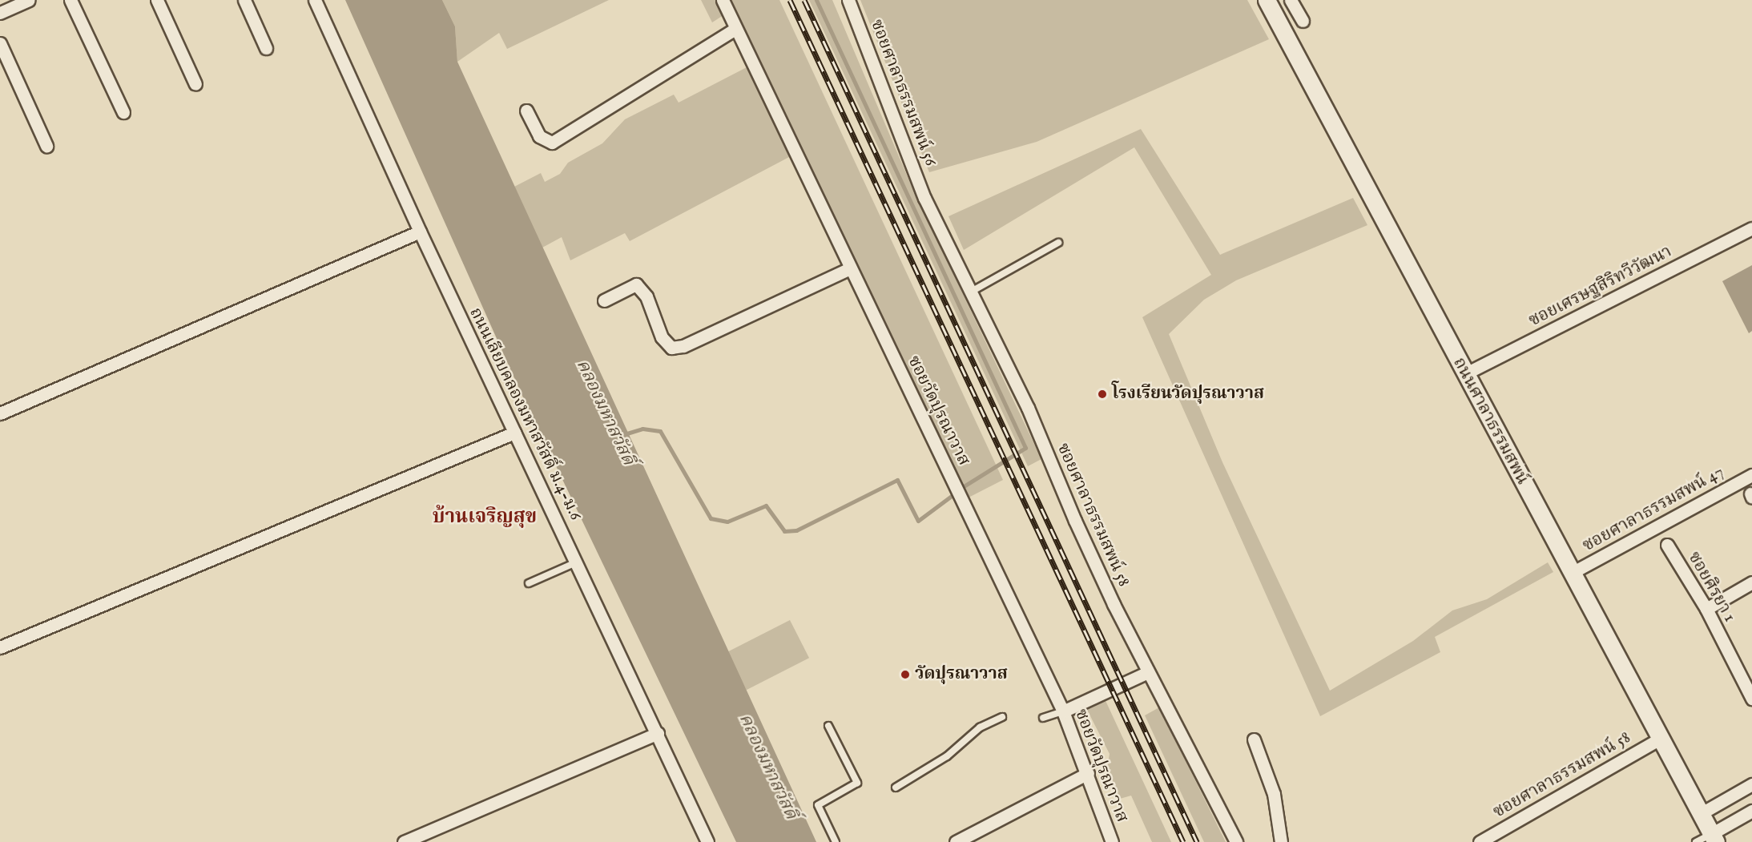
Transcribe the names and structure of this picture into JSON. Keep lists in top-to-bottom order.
{
  "streets": {
    "street": [
      "ซอยศาลาธรรมสพน์ 56",
      "ซอยเศรษฐสิริทวีวัฒนา",
      "ซอยวัดปุรณาวาส",
      "ถนนเลียบคลองมหาสวัสดิ์ ม.4-ม.6",
      "ถนนศาลาธรรมสพน์",
      "ซอยศาลาธรรมสพน์ 47",
      "ซอยศาลาธรรมสพน์ 58",
      "ซอยศิรยา 1"
    ]
  },
  "crossings": [
    ["ซอยศาลาธรรมสพน์ 56", "ซอยศาลาธรรมสพน์ 58"],
    ["ซอยเศรษฐสิริทวีวัฒนา", "ถนนศาลาธรรมสพน์"],
    ["ถนนศาลาธรรมสพน์", "ซอยศาลาธรรมสพน์ 47"],
    ["ถนนศาลาธรรมสพน์", "ซอยศาลาธรรมสพน์ 58"]
  ],
  "districts": ["บ้านเจริญสุข"],
  "water": ["คลองมหาสวัสดิ์"],
  "places": ["โรงเรียนวัดปุรณาวาส", "วัดปุรณาวาส"]
}
